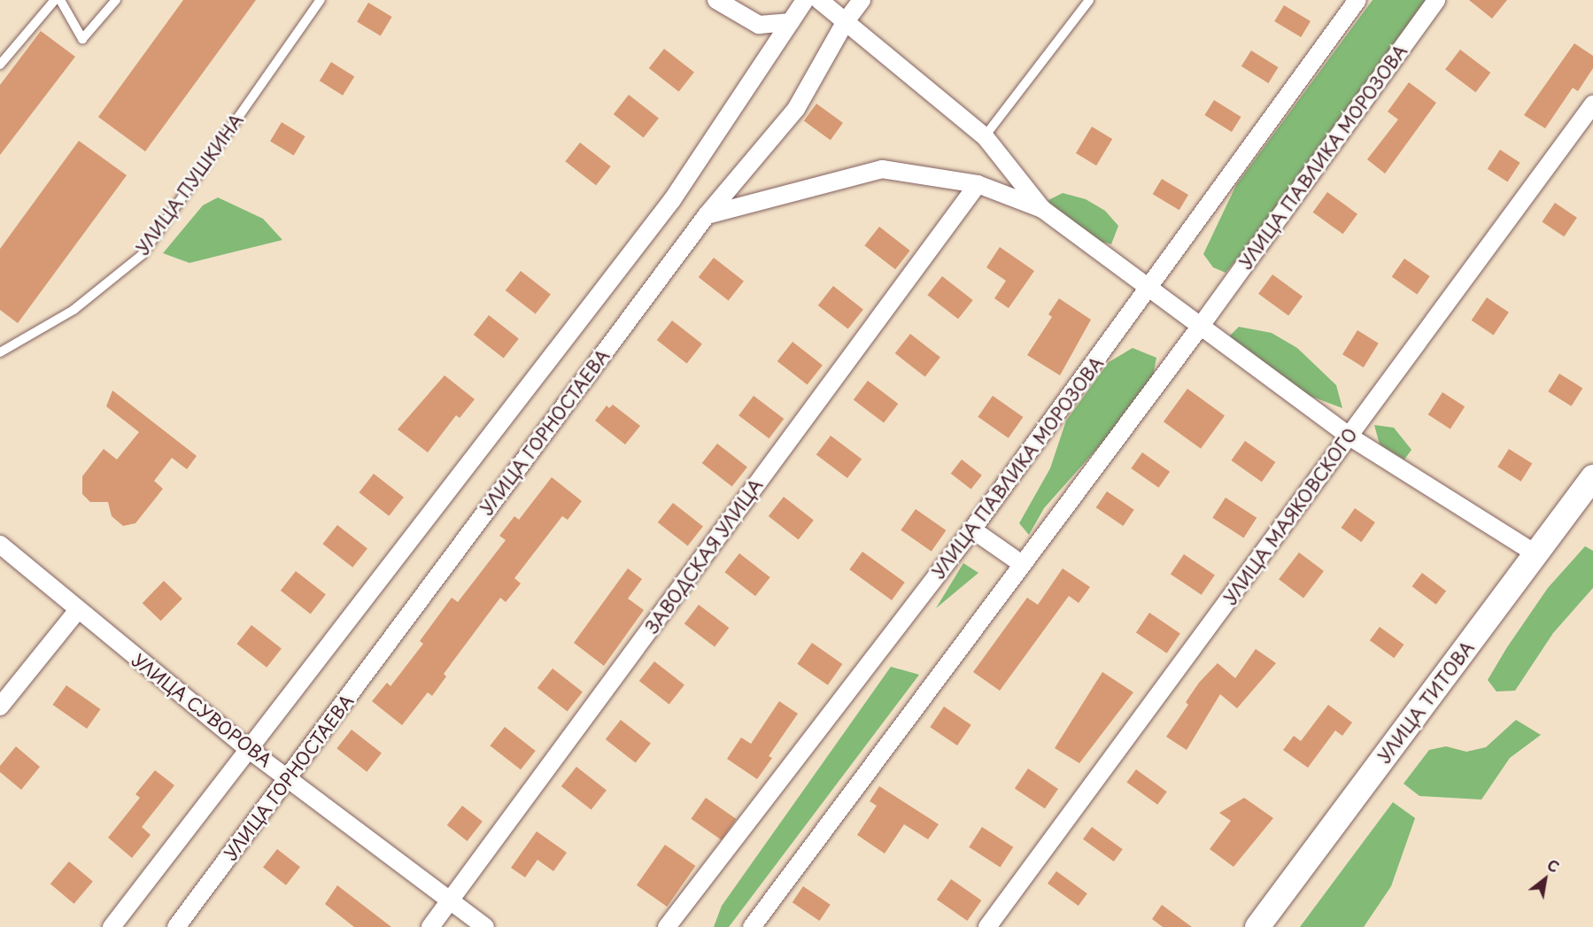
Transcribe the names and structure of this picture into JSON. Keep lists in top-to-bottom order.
{
  "streets": {
    "main road": ["УЛИЦА ТИТОВА"],
    "street": [
      "УЛИЦА ПАВЛИКА МОРОЗОВА",
      "УЛИЦА ГОРНОСТАЕВА",
      "УЛИЦА МАЯКОВСКОГО",
      "ЗАВОДСКАЯ УЛИЦА",
      "УЛИЦА СУВОРОВА"
    ],
    "lane": ["УЛИЦА ПУШКИНА"]
  },
  "crossings": [
    ["УЛИЦА ГОРНОСТАЕВА", "УЛИЦА СУВОРОВА"],
    ["ЗАВОДСКАЯ УЛИЦА", "УЛИЦА СУВОРОВА"]
  ],
  "north": "top right"
}
